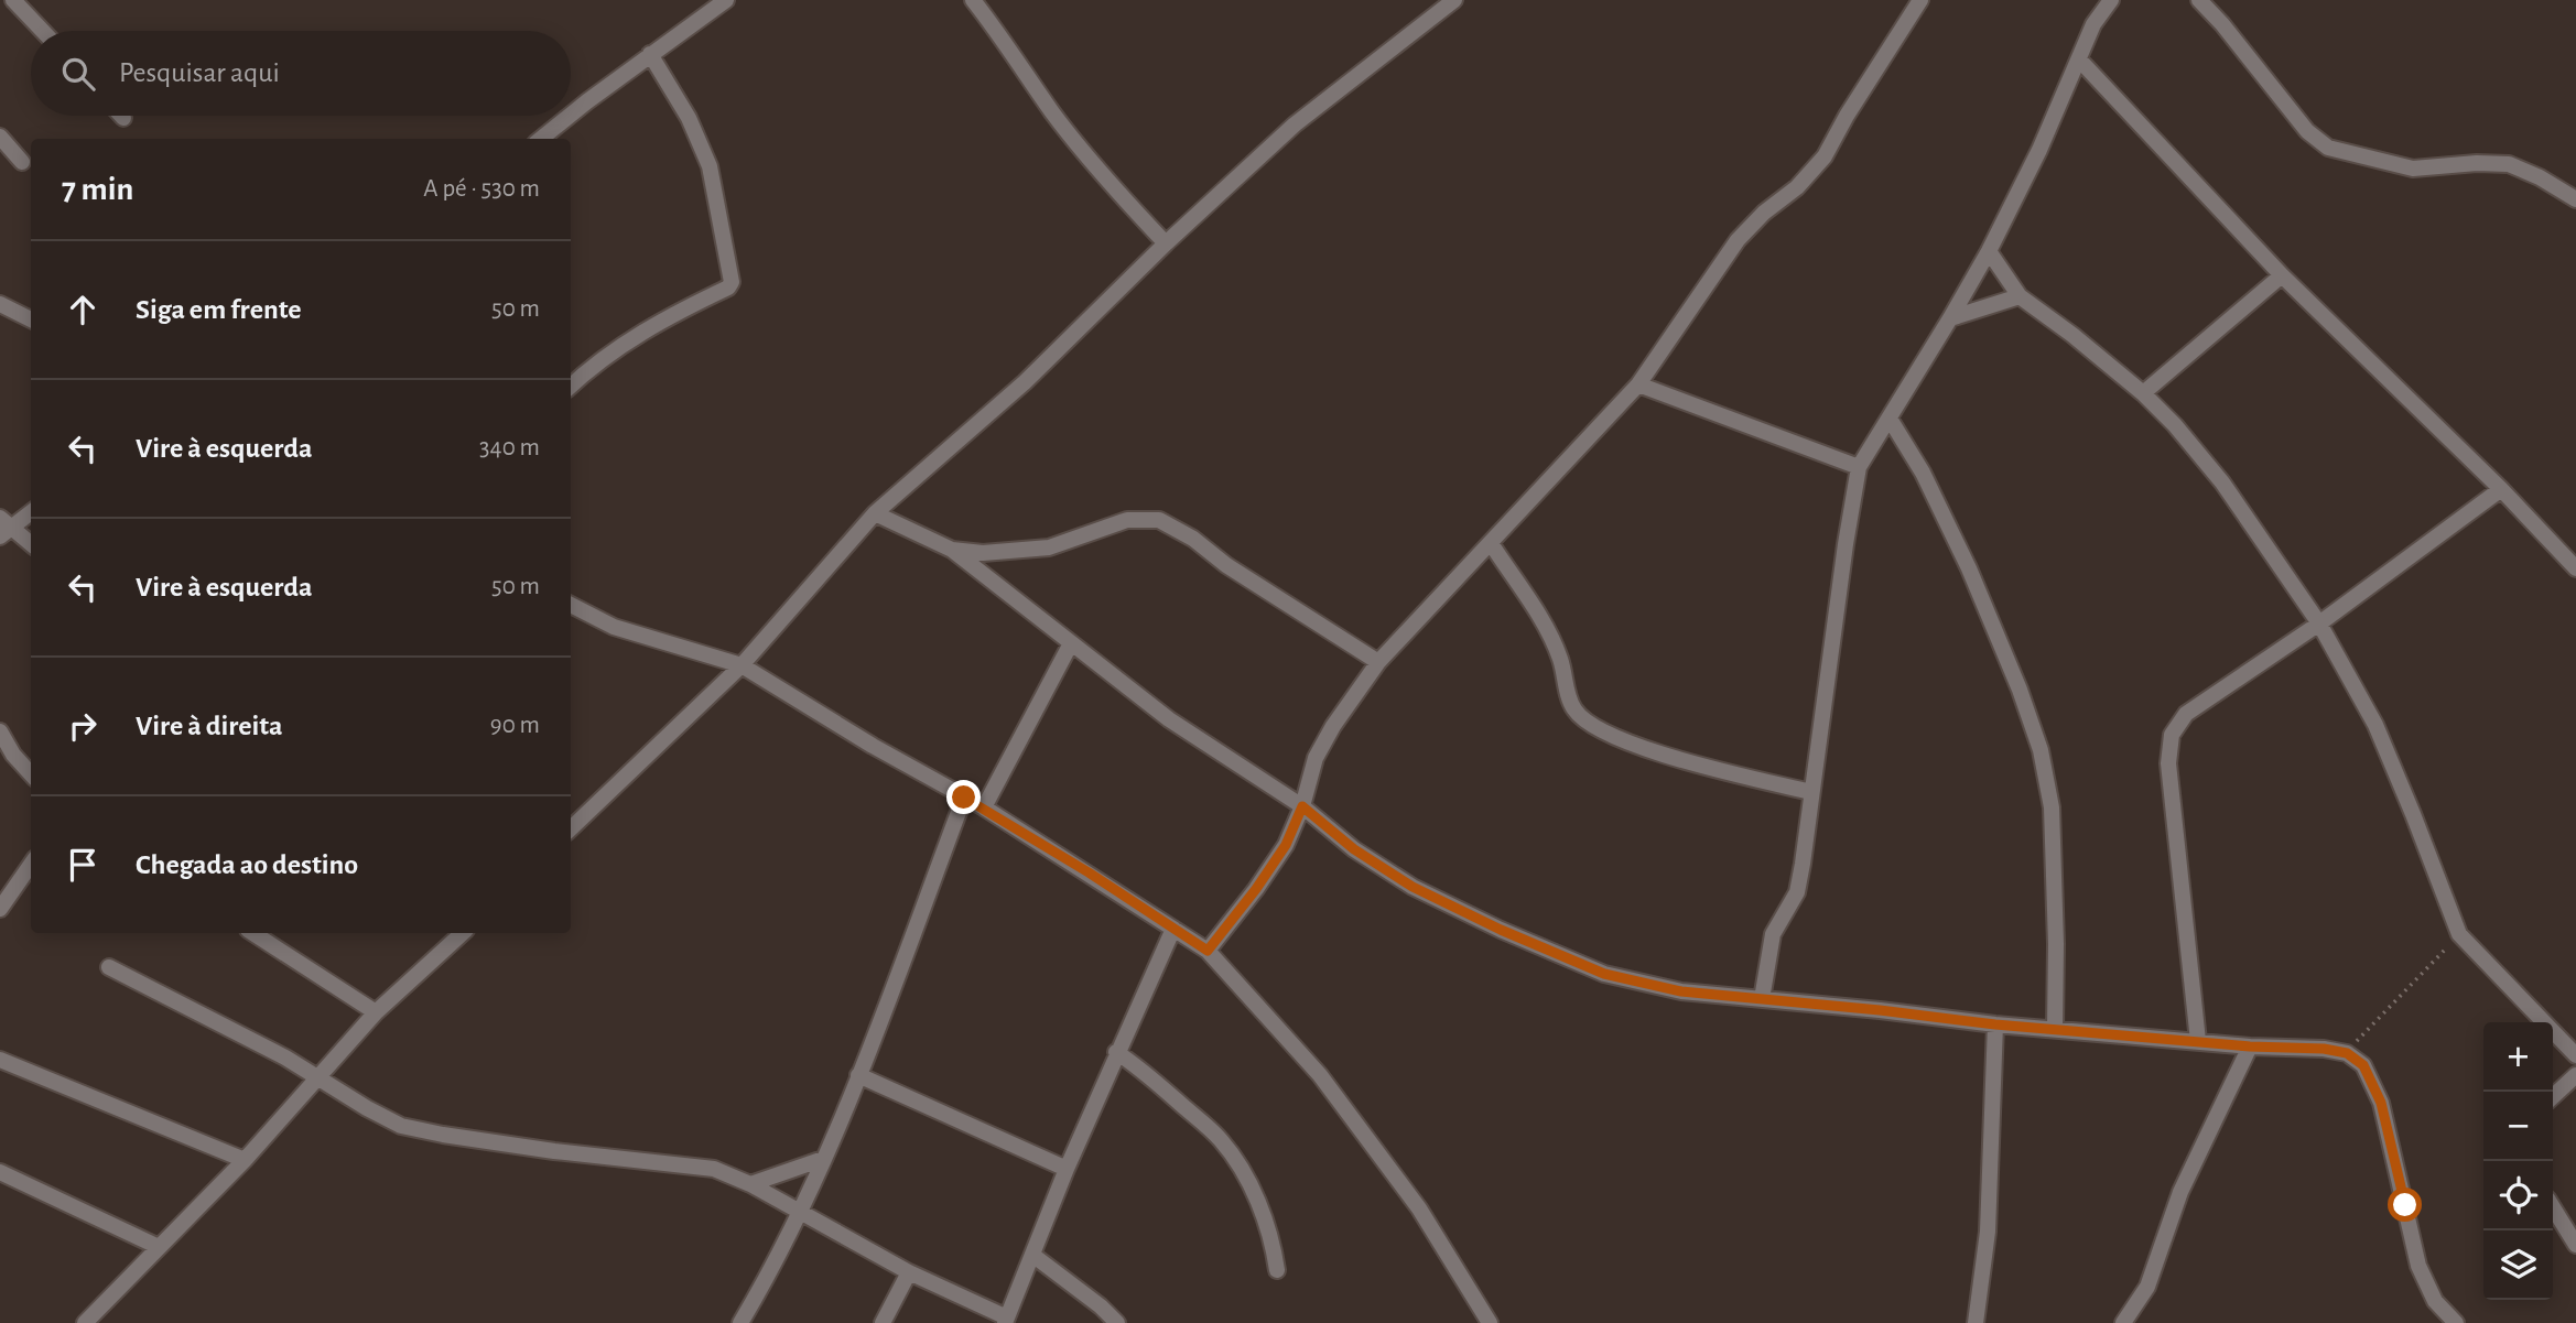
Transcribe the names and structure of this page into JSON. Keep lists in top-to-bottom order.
{
  "page": {
    "search": "Pesquisar aqui",
    "heading": ["7 min", "A pé · 530 m"],
    "list": [
      ["Siga em frente", "50 m"],
      ["Vire à esquerda", "340 m"],
      ["Vire à esquerda", "50 m"],
      ["Vire à direita", "90 m"],
      "Chegada ao destino"
    ],
    "map_buttons": ["+", "−"]
  }
}
